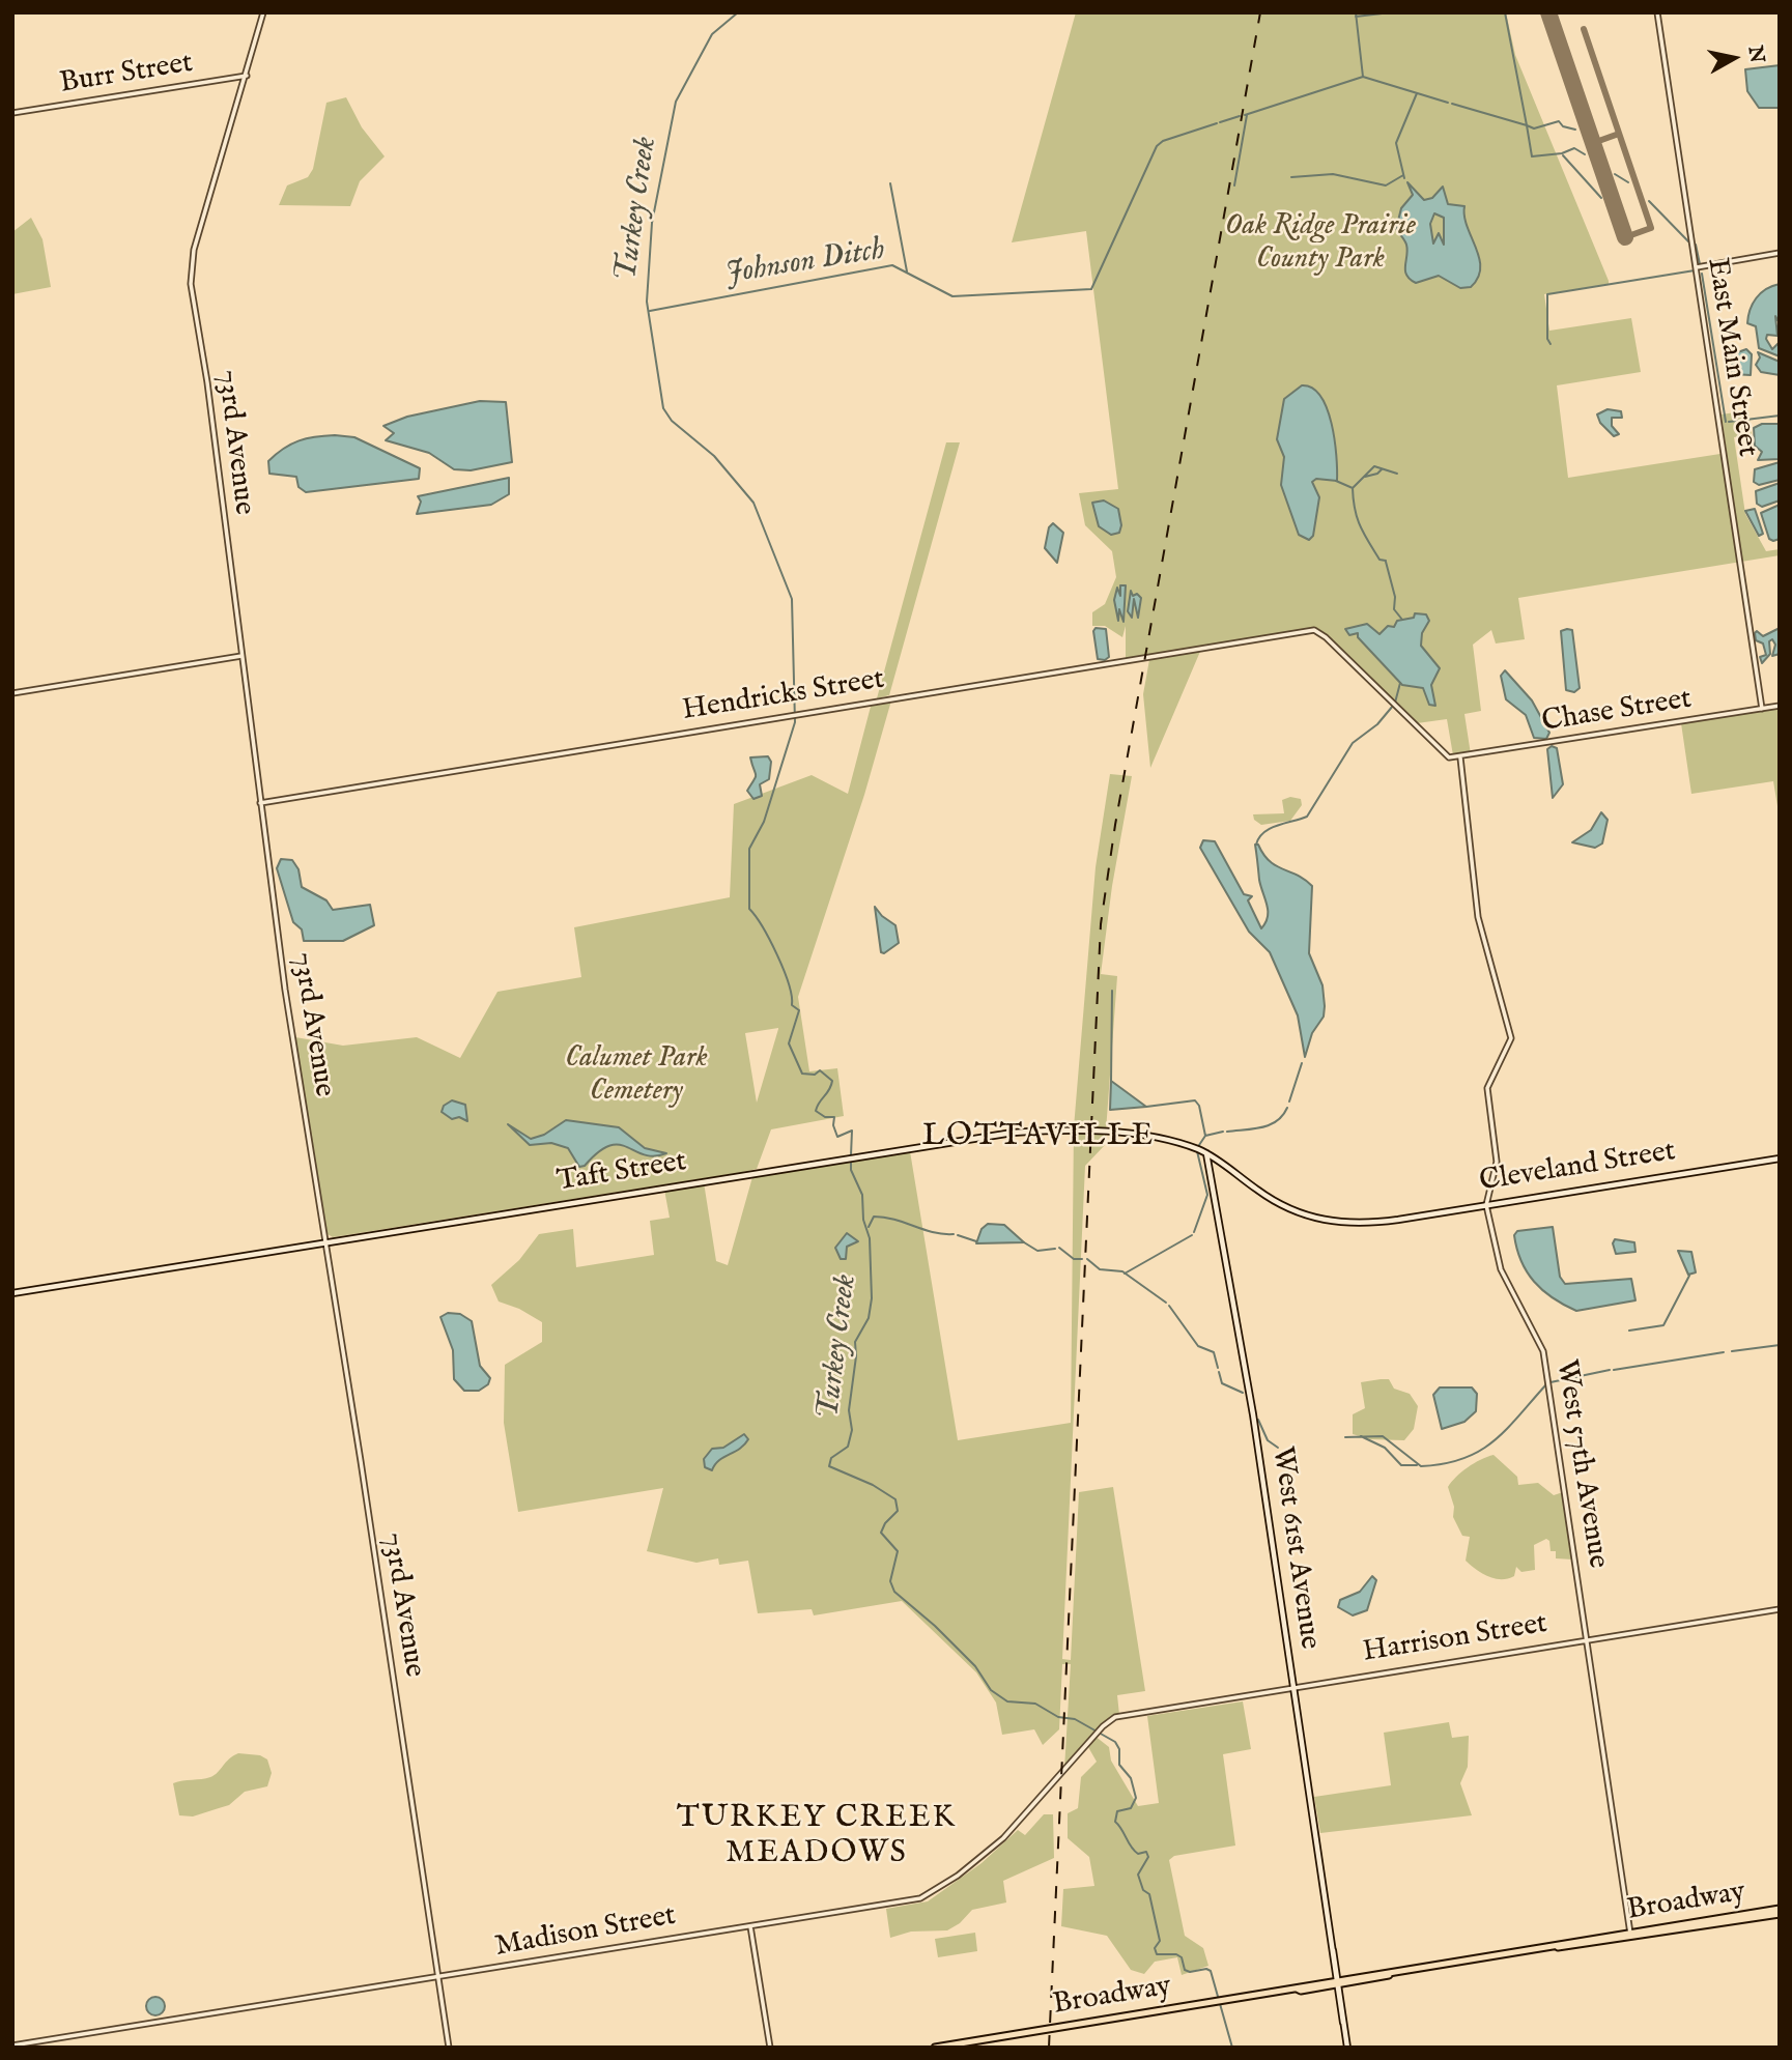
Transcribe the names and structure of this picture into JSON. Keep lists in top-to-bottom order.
{
  "streets": {
    "main road": [
      "Cleveland Street",
      "Taft Street",
      "West 61st Avenue",
      "Broadway"
    ],
    "street": [
      "Burr Street",
      "East Main Street",
      "73rd Avenue",
      "Hendricks Street",
      "Chase Street",
      "West 57th Avenue",
      "Harrison Street",
      "Madison Street"
    ]
  },
  "crossings": [
    ["Burr Street", "73rd Avenue"],
    ["East Main Street", "Chase Street"],
    ["73rd Avenue", "Hendricks Street"],
    ["73rd Avenue", "Taft Street"],
    ["73rd Avenue", "Madison Street"],
    ["Hendricks Street", "Chase Street"],
    ["Hendricks Street", "West 57th Avenue"],
    ["Chase Street", "West 57th Avenue"],
    ["Cleveland Street", "Taft Street"],
    ["Cleveland Street", "West 57th Avenue"],
    ["Taft Street", "West 61st Avenue"],
    ["West 57th Avenue", "Harrison Street"],
    ["West 57th Avenue", "Broadway"],
    ["West 61st Avenue", "Harrison Street"],
    ["West 61st Avenue", "Broadway"],
    ["Harrison Street", "Madison Street"]
  ],
  "districts": ["LOTTAVILLE", "TURKEY CREEK MEADOWS"],
  "water": ["Turkey Creek", "Johnson Ditch"],
  "parks": ["Oak Ridge Prairie County Park", "Calumet Park Cemetery"],
  "north": "right"
}
